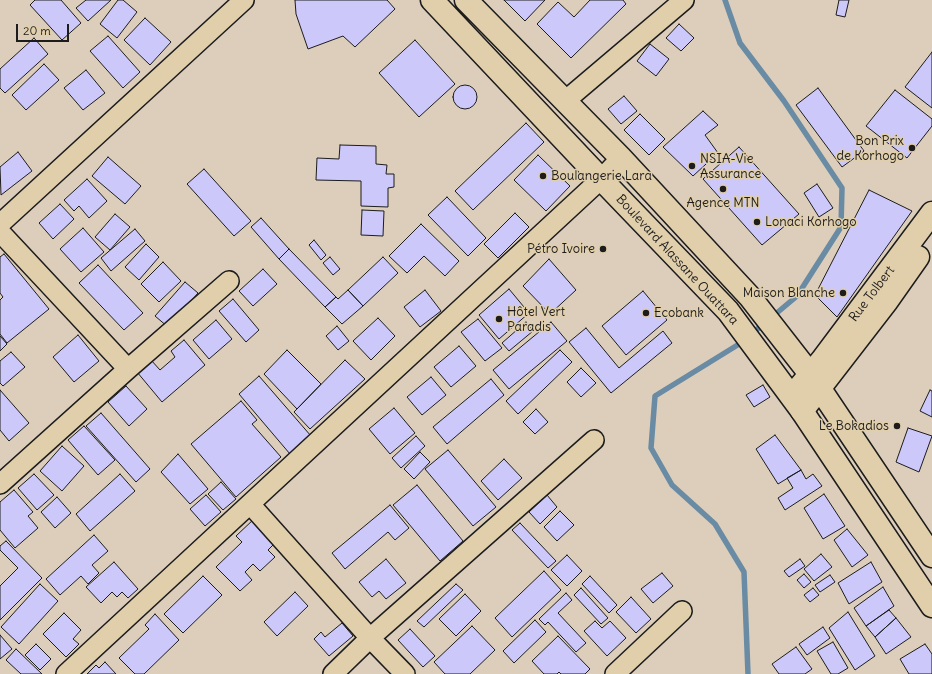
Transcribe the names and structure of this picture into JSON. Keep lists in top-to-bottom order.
{
  "streets": {
    "main road": ["Boulevard Alassane Ouattara", "Rue Tolbert"]
  },
  "places": [
    "Bon Prix de Korhogo",
    "NSIA-Vie Assurance",
    "Boulangerie Lara",
    "Agence MTN",
    "Lonaci Korhogo",
    "Pétro Ivoire",
    "Maison Blanche",
    "Ecobank",
    "Hôtel Vert Paradis",
    "Le Bokadios"
  ],
  "scale_bar": "20 m"
}
